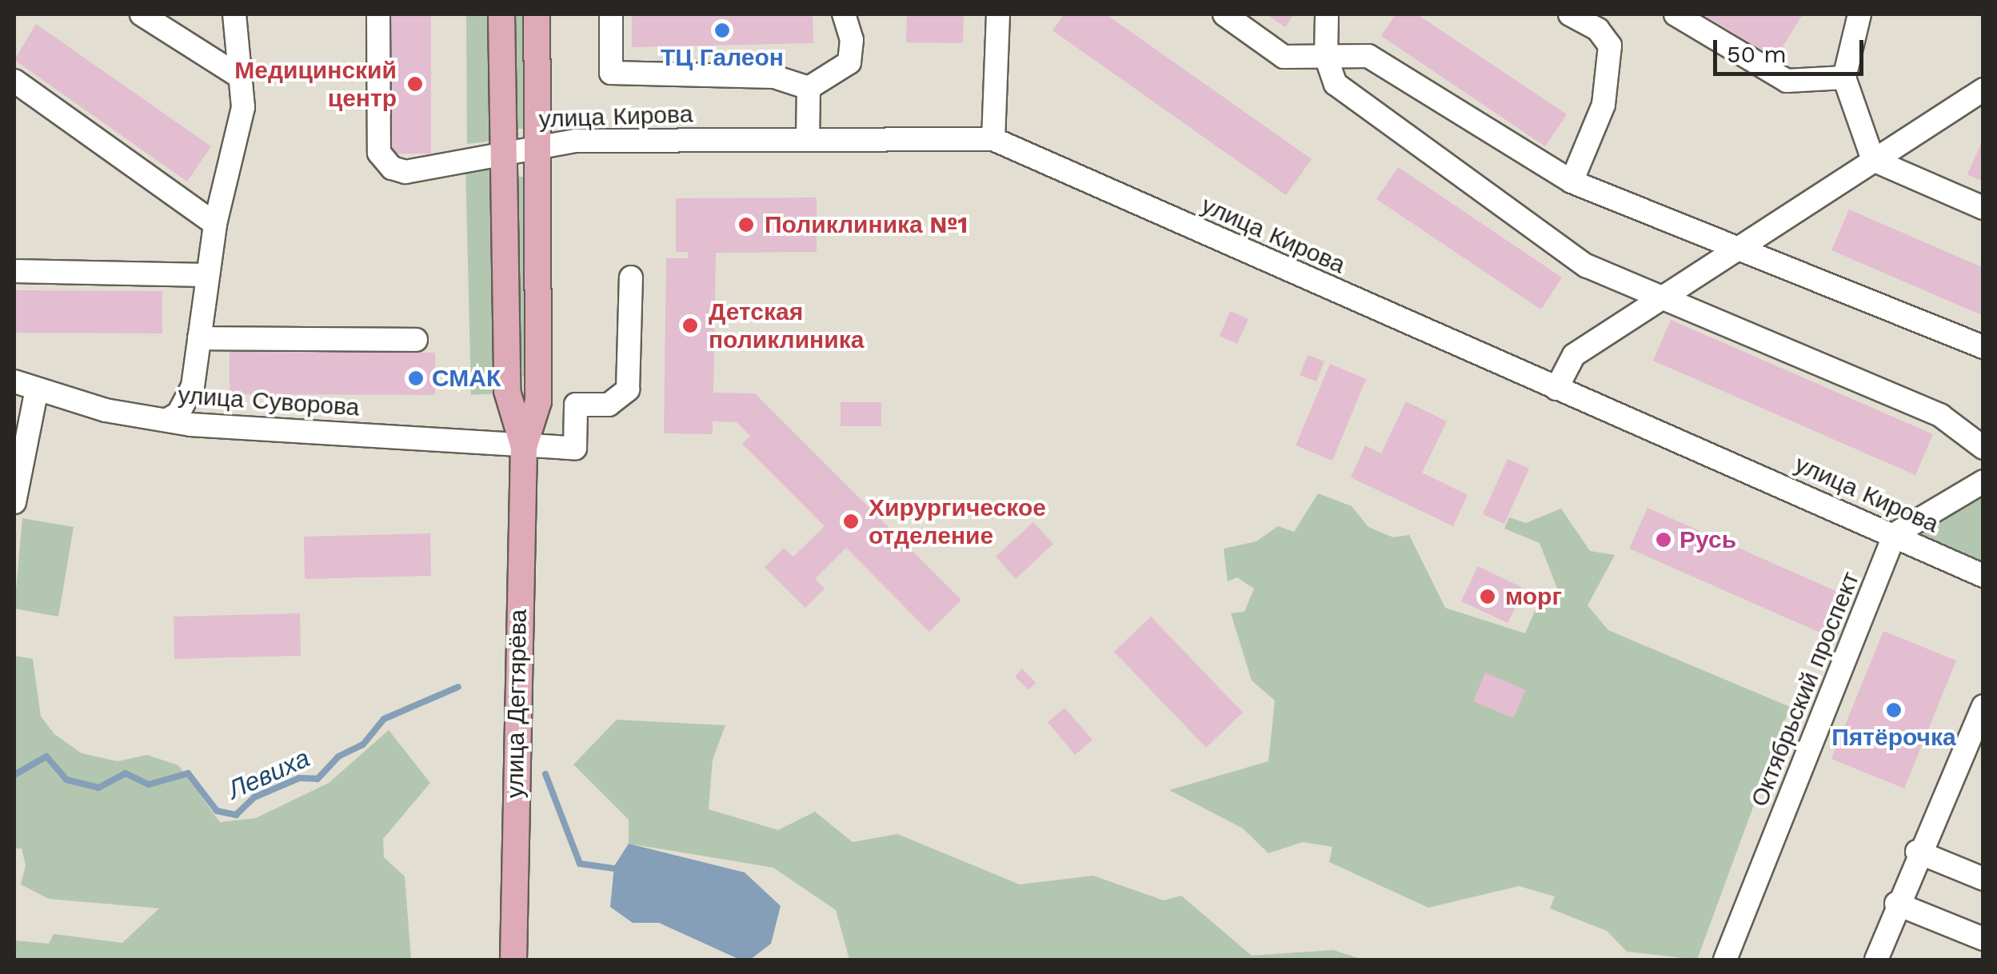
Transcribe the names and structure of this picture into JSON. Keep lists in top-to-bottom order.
{
  "streets": {
    "main road": ["улица Дегтярёва"],
    "street": ["улица Кирова", "улица Суворова", "Октябрьский проспект"]
  },
  "crossings": [
    ["улица Кирова", "Октябрьский проспект"],
    ["улица Кирова", "улица Дегтярёва"],
    ["улица Суворова", "улица Дегтярёва"]
  ],
  "water": ["Левиха"],
  "places": [
    "ТЦ Галеон",
    "Медицинский центр",
    "Поликлиника №1",
    "Детская поликлиника",
    "СМАК",
    "Хирургическое отделение",
    "Русь",
    "морг",
    "Пятёрочка"
  ],
  "scale_bar": "50 m"
}
